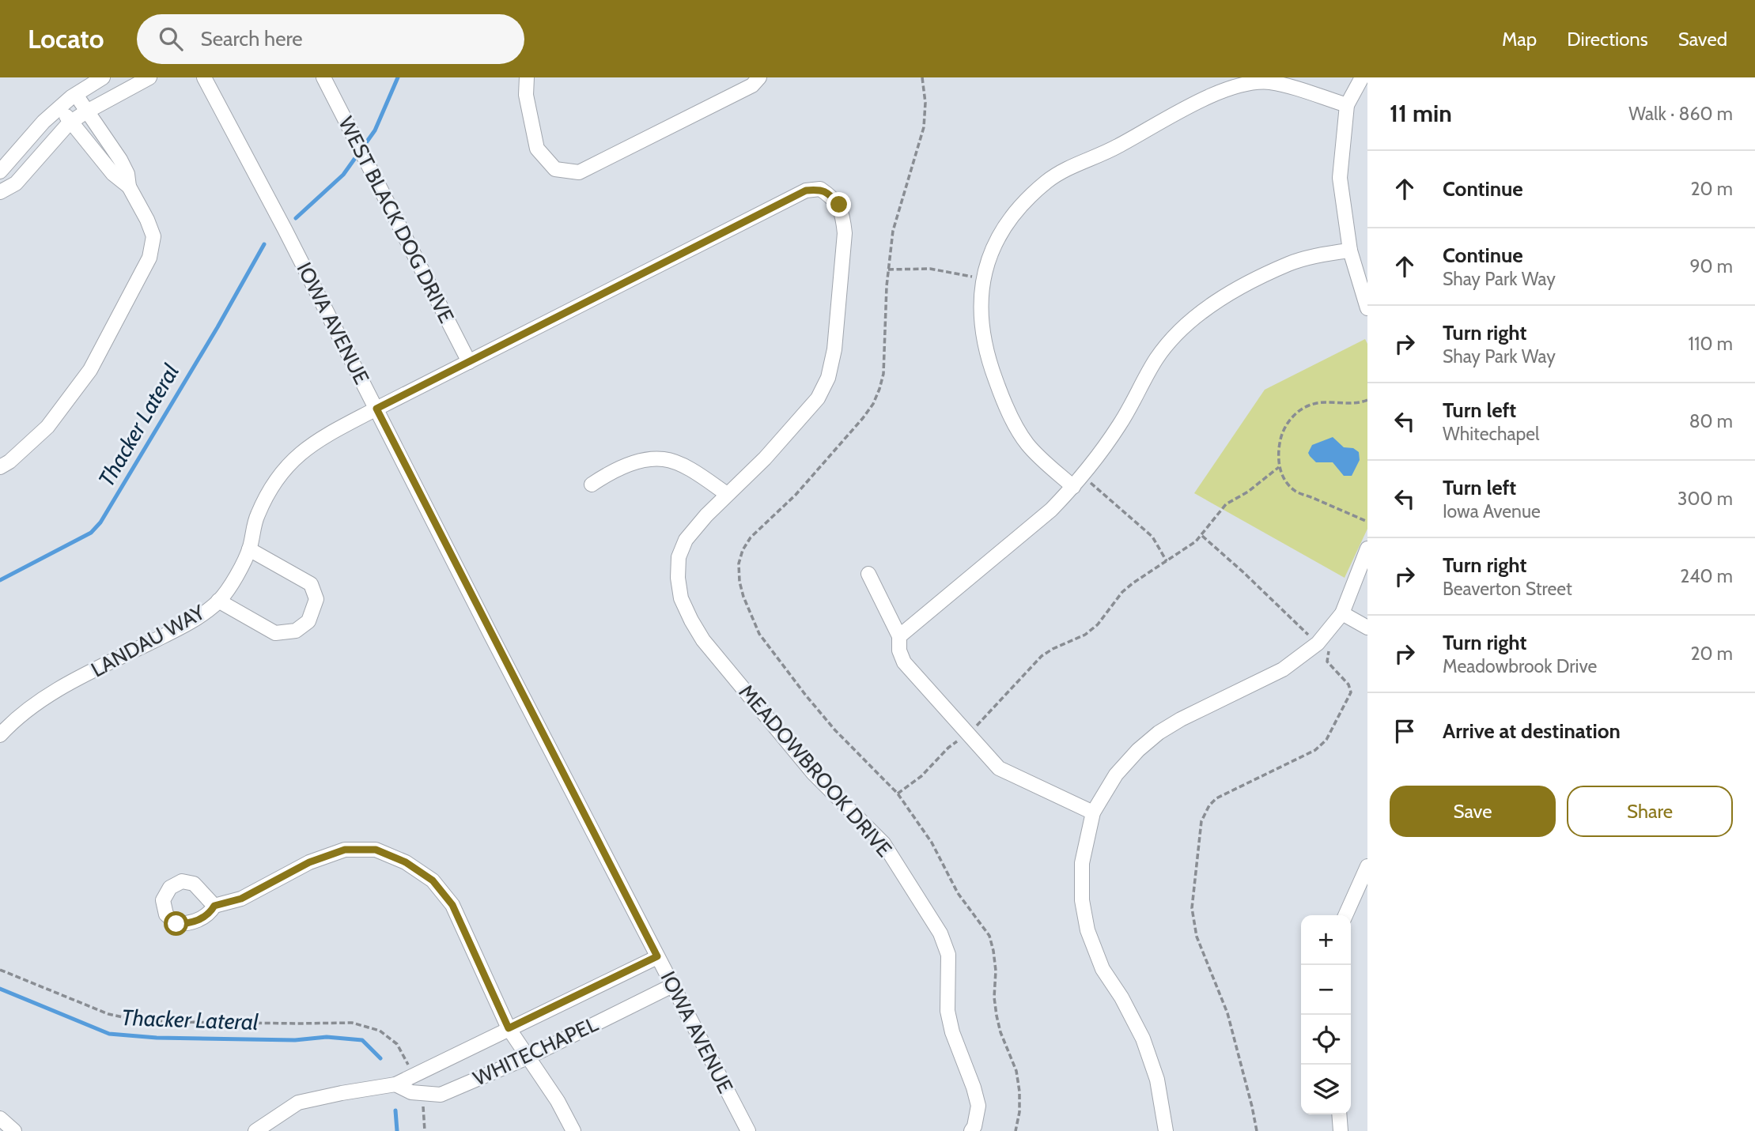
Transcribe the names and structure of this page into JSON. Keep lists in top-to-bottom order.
{
  "streets": {
    "street": [
      "WEST BLACK DOG DRIVE",
      "IOWA AVENUE",
      "LANDAU WAY",
      "MEADOWBROOK DRIVE",
      "WHITECHAPEL"
    ]
  },
  "crossings": [
    ["WEST BLACK DOG DRIVE", "LANDAU WAY"],
    ["IOWA AVENUE", "LANDAU WAY"],
    ["IOWA AVENUE", "WHITECHAPEL"],
    ["LANDAU WAY", "MEADOWBROOK DRIVE"]
  ],
  "water": ["Thacker Lateral"],
  "page": {
    "header": "Locato",
    "search": "Search here",
    "nav": ["Map", "Directions", "Saved"],
    "heading": ["11 min", "Walk · 860 m"],
    "list": [
      ["Continue", "20 m"],
      ["Continue", "Shay Park Way", "90 m"],
      ["Turn right", "Shay Park Way", "110 m"],
      ["Turn left", "Whitechapel", "80 m"],
      ["Turn left", "Iowa Avenue", "300 m"],
      ["Turn right", "Beaverton Street", "240 m"],
      ["Turn right", "Meadowbrook Drive", "20 m"],
      "Arrive at destination"
    ],
    "buttons": ["Save", "Share"],
    "map_buttons": ["+", "−"]
  }
}
